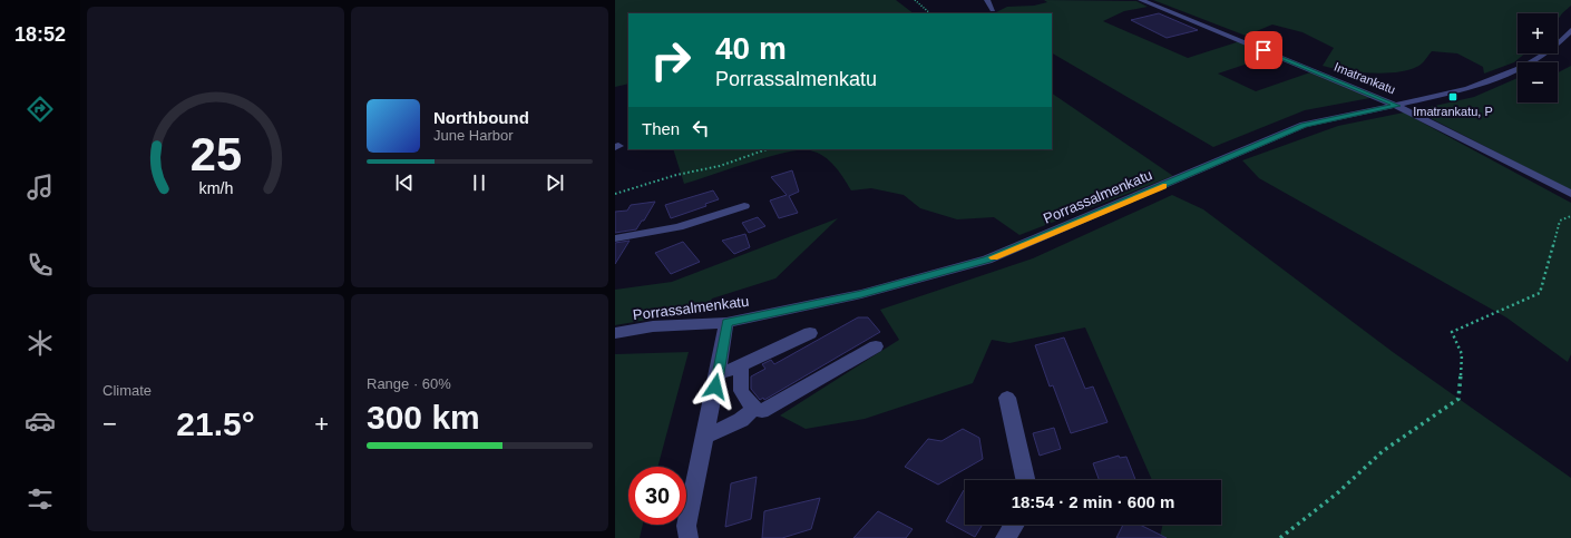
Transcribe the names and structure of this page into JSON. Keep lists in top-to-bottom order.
{
  "streets": {
    "street": ["Imatrankatu", "Porrassalmenkatu"]
  },
  "crossings": [
    ["Imatrankatu", "Porrassalmenkatu"]
  ],
  "places": {
    "transit": ["Imatrankatu, P"]
  },
  "page": {
    "tabs": "18:52",
    "map_buttons": ["+", "−"],
    "turn": ["40 m", "Porrassalmenkatu"],
    "song": ["Northbound", "June Harbor"],
    "then": "Then",
    "tile": [
      "Climate",
      ["Range · 60%", "300 km"]
    ],
    "heat": ["−", "21.5°", "+"],
    "limit": "30",
    "trip": "18:54 · 2 min · 600 m",
    "gauge": ["25", "km/h"]
  }
}
